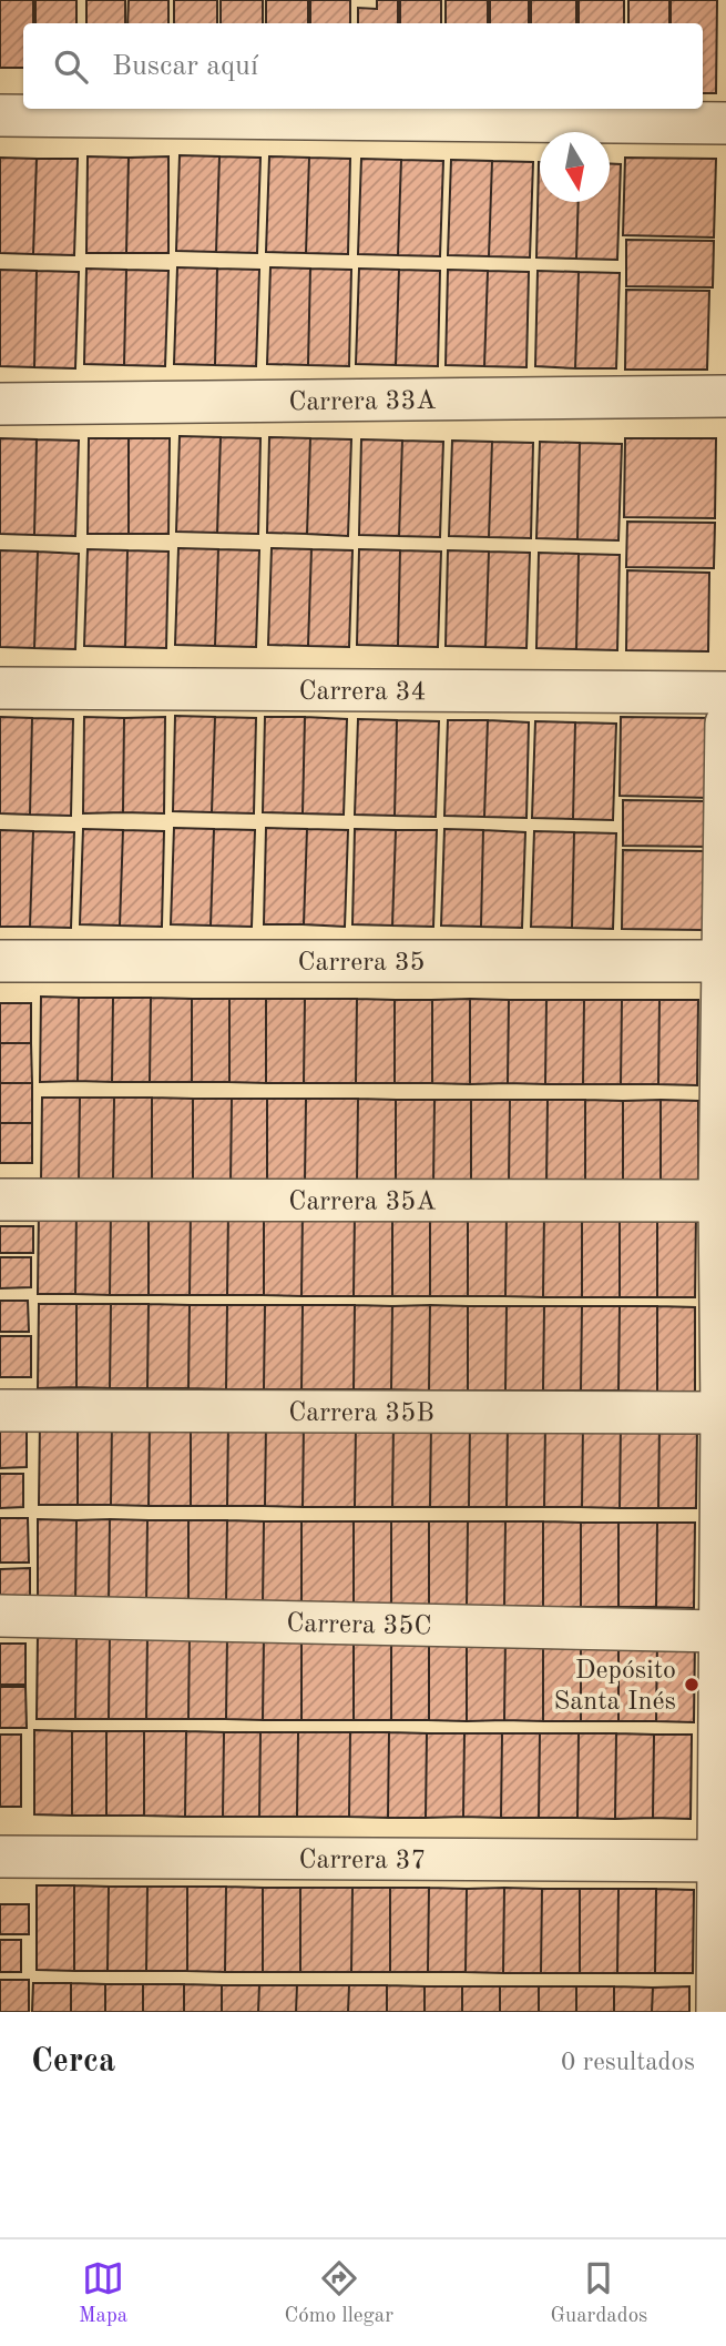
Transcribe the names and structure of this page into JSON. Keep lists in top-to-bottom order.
{
  "streets": {
    "street": [
      "Carrera 33A",
      "Carrera 34",
      "Carrera 35",
      "Carrera 35A",
      "Carrera 35B",
      "Carrera 35C",
      "Carrera 37"
    ]
  },
  "places": ["Depósito Santa Inés"],
  "north": "bottom",
  "page": {
    "search": "Buscar aquí",
    "heading": ["Cerca", "0 resultados"],
    "nav": ["Mapa", "Cómo llegar", "Guardados"]
  }
}
